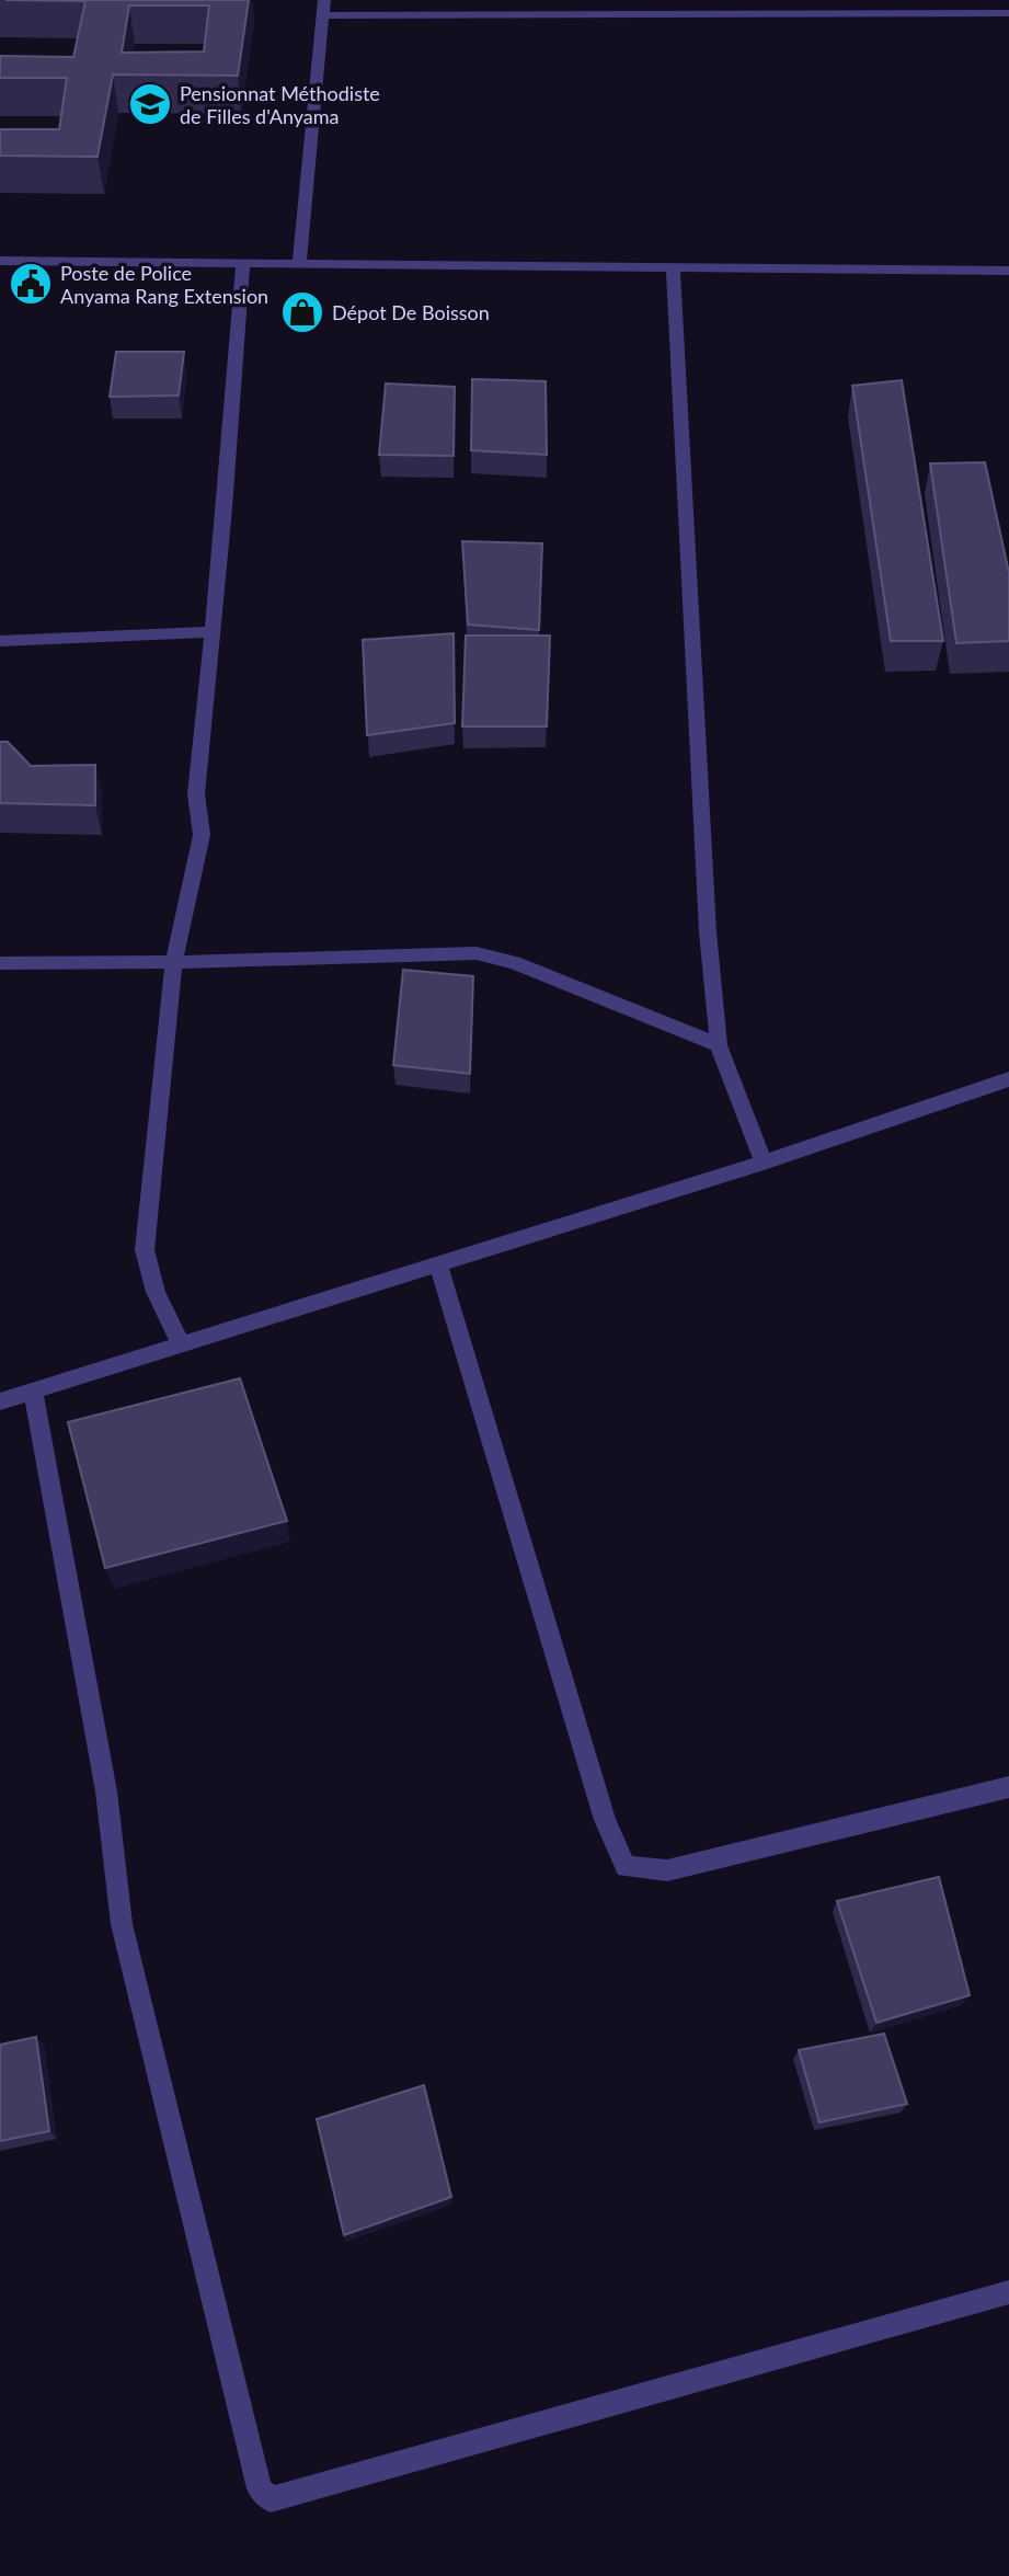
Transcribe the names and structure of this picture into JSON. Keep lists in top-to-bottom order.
{
  "places": {
    "school or university": ["Pensionnat Méthodiste de Filles d'Anyama"],
    "public building": ["Poste de Police Anyama Rang Extension"],
    "shop": ["Dépot De Boisson"]
  }
}
